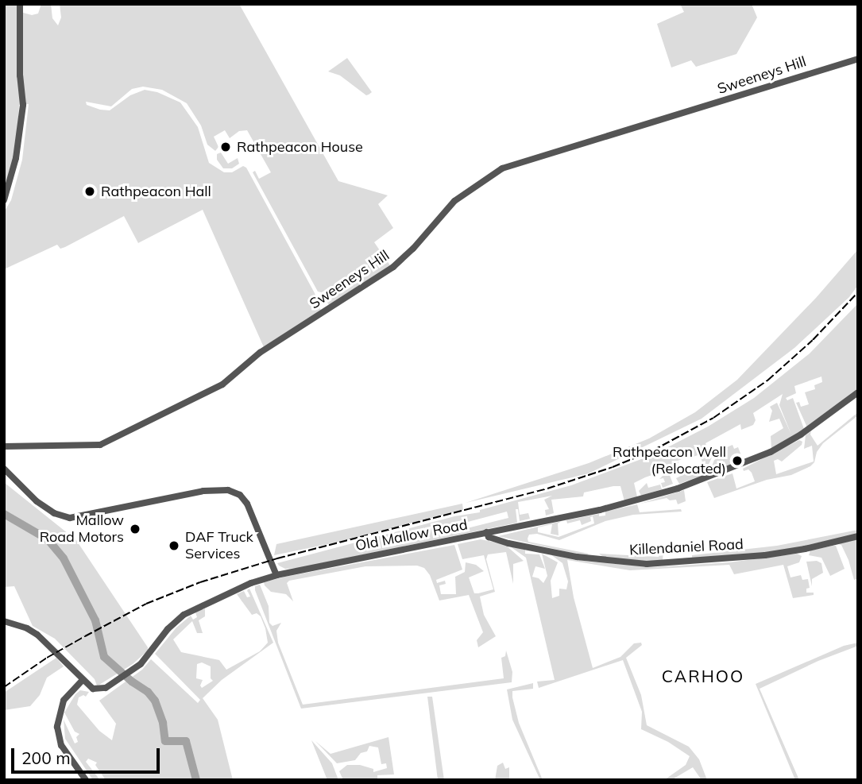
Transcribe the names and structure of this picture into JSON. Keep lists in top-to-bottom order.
{
  "streets": {
    "street": ["Sweeneys Hill", "Old Mallow Road", "Killendaniel Road"]
  },
  "crossings": [
    ["Old Mallow Road", "Killendaniel Road"]
  ],
  "districts": ["CARHOO"],
  "places": [
    "Rathpeacon House",
    "Rathpeacon Hall",
    "Rathpeacon Well (Relocated)",
    "Mallow Road Motors",
    "DAF Truck Services"
  ],
  "scale_bar": "200 m"
}
